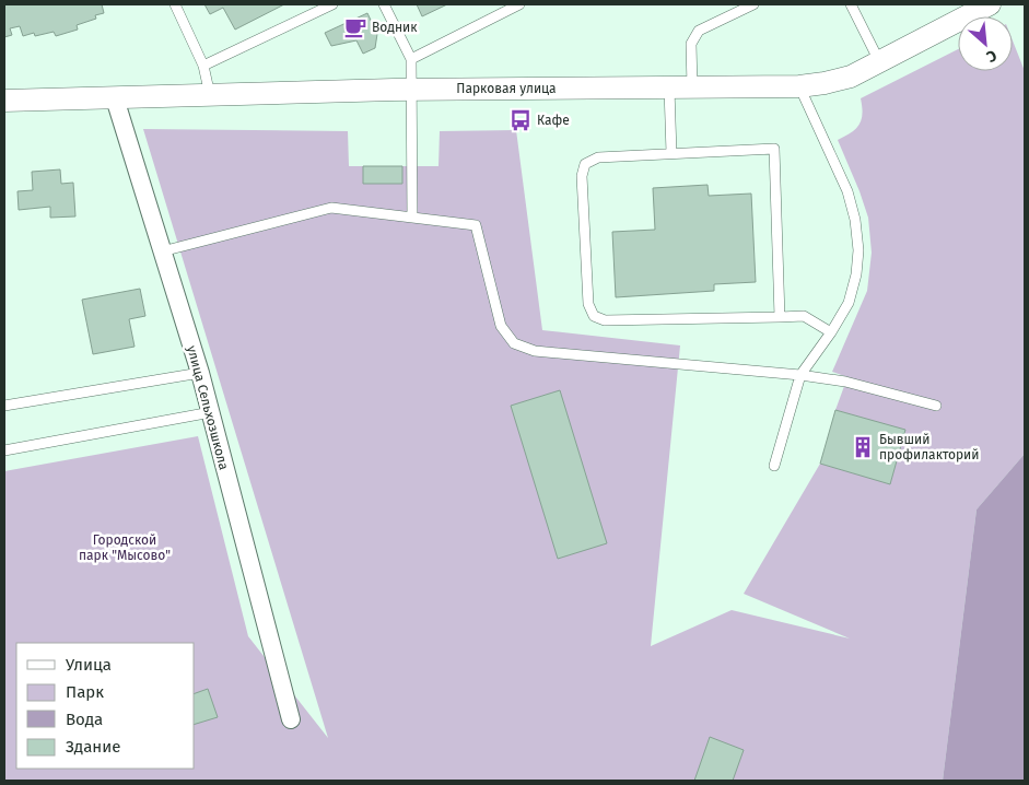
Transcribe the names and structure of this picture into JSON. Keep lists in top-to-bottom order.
{
  "streets": {
    "street": ["Парковая улица", "улица Сельхозшкола"]
  },
  "crossings": [
    ["Парковая улица", "улица Сельхозшкола"]
  ],
  "parks": ["Городской парк \"Мысово\""],
  "places": {
    "cafe": ["Водник"],
    "bus stop": ["Кафе"],
    "building": ["Бывший профилакторий"]
  },
  "legend": [
    "Улица",
    "Парк",
    "Вода",
    "Здание"
  ],
  "north": "bottom right"
}
